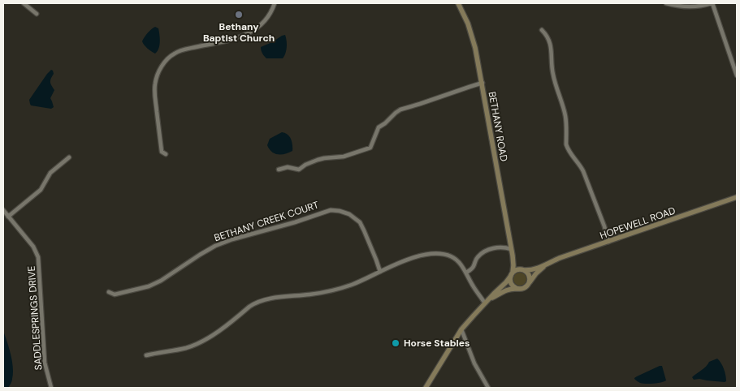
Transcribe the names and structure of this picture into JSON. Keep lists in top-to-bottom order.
{
  "streets": {
    "street": [
      "BETHANY ROAD",
      "BETHANY CREEK COURT",
      "HOPEWELL ROAD",
      "SADDLESPRINGS DRIVE"
    ]
  },
  "crossings": [
    ["BETHANY ROAD", "HOPEWELL ROAD"]
  ],
  "places": ["Bethany Baptist Church", "Horse Stables"]
}
